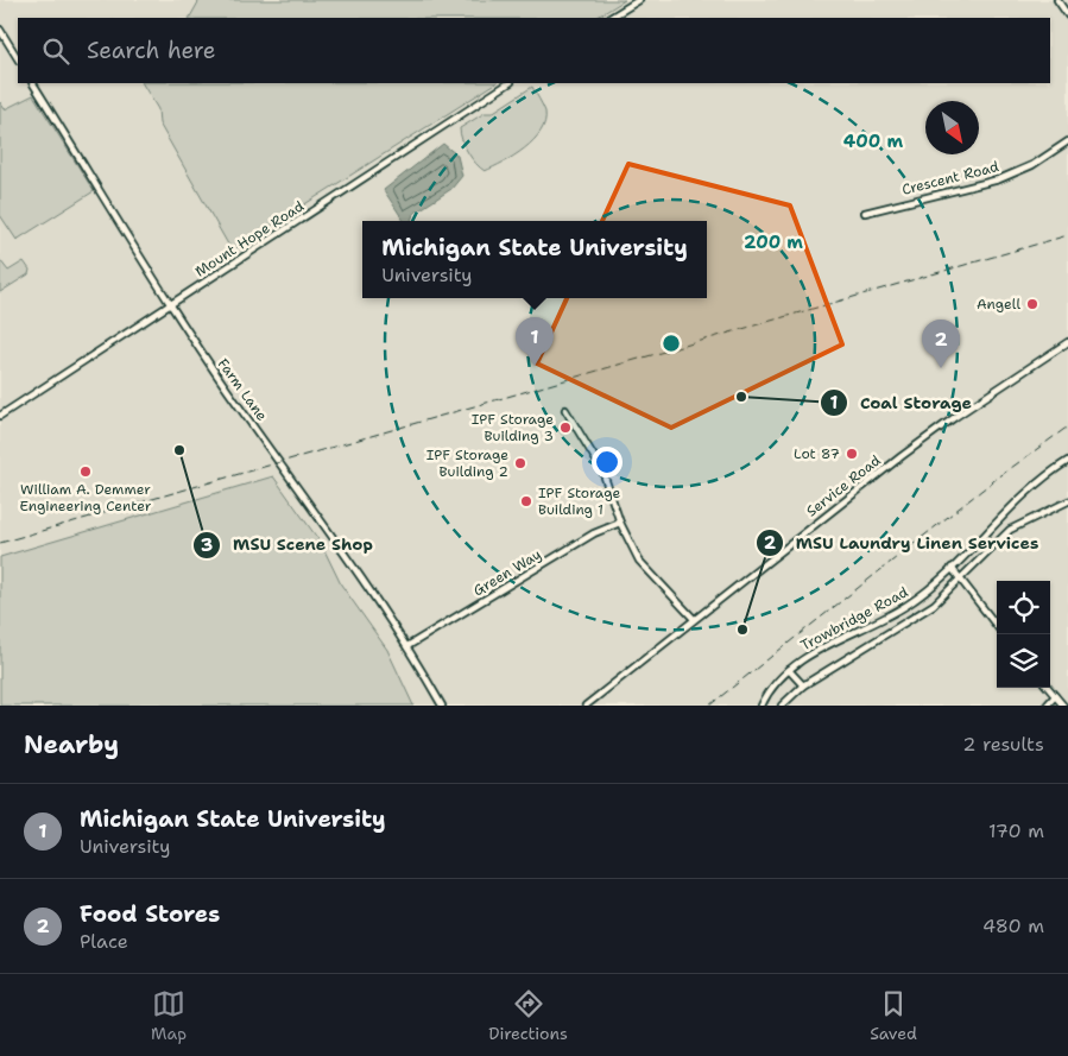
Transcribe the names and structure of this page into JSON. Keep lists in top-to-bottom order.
{
  "streets": {
    "street": [
      "Crescent Road",
      "Mount Hope Road",
      "Farm Lane",
      "Service Road",
      "Green Way",
      "Trowbridge Road"
    ]
  },
  "crossings": [
    ["Mount Hope Road", "Farm Lane"],
    ["Farm Lane", "Green Way"]
  ],
  "places": [
    "Angell",
    "Coal Storage",
    "IPF Storage Building 3",
    "MSU Scene Shop",
    "Lot 87",
    "IPF Storage Building 2",
    "William A. Demmer Engineering Center",
    "IPF Storage Building 1",
    "MSU Laundry Linen Services"
  ],
  "north": "bottom right",
  "page": {
    "search": "Search here",
    "popup": ["Michigan State University", "University"],
    "pins": ["1", "2"],
    "heading": ["Nearby", "2 results"],
    "list": [
      {
        "mark": "1",
        "name": "Michigan State University",
        "note": "University",
        "value": "170 m"
      },
      {
        "mark": "2",
        "name": "Food Stores",
        "note": "Place",
        "value": "480 m"
      }
    ],
    "nav": ["Map", "Directions", "Saved"]
  },
  "rings": ["400 m", "200 m"]
}
